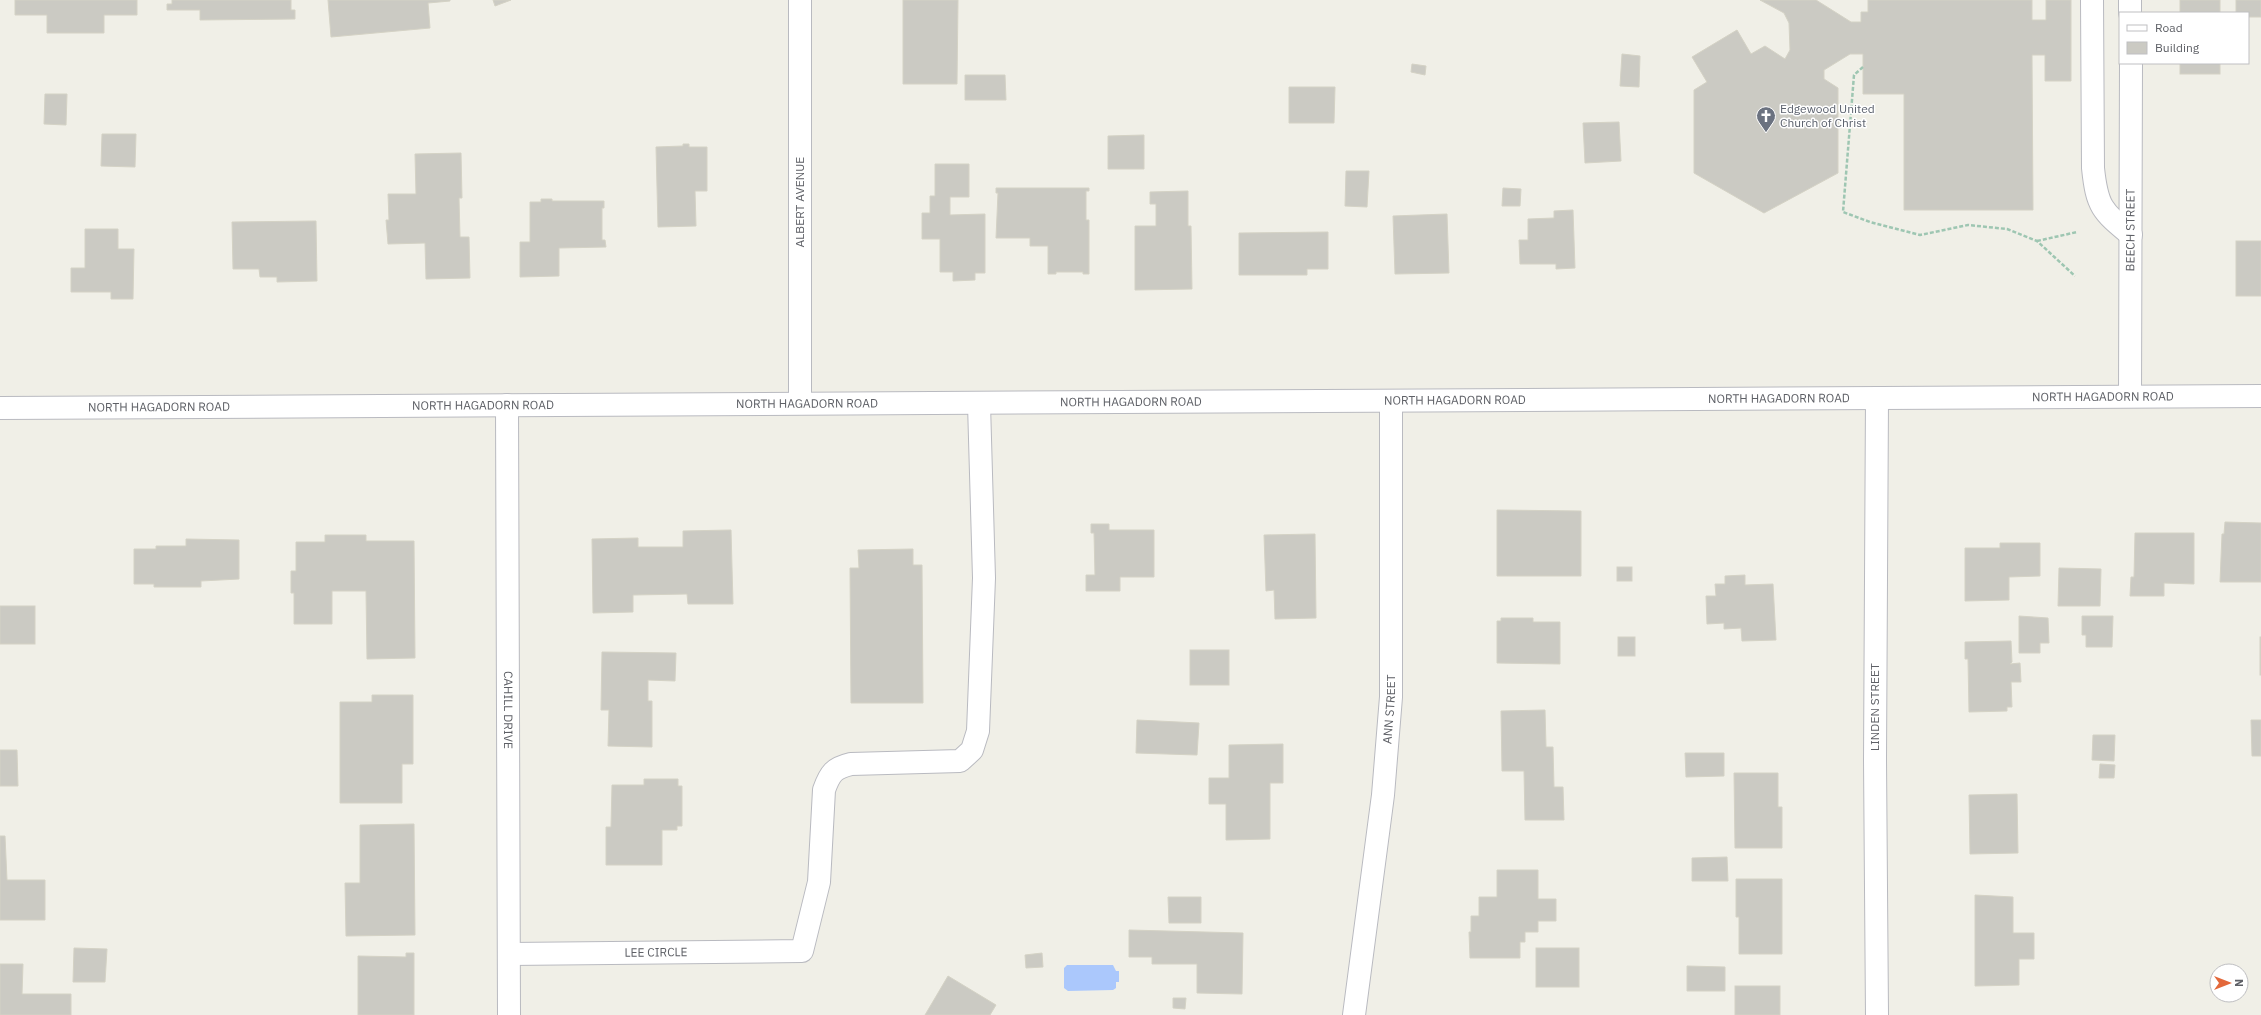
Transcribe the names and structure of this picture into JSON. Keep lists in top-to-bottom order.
{
  "streets": {
    "street": [
      "ALBERT AVENUE",
      "BEECH STREET",
      "NORTH HAGADORN ROAD",
      "LINDEN STREET",
      "ANN STREET",
      "CAHILL DRIVE",
      "LEE CIRCLE"
    ]
  },
  "crossings": [
    ["ALBERT AVENUE", "NORTH HAGADORN ROAD"],
    ["BEECH STREET", "NORTH HAGADORN ROAD"],
    ["NORTH HAGADORN ROAD", "LINDEN STREET"],
    ["NORTH HAGADORN ROAD", "ANN STREET"],
    ["NORTH HAGADORN ROAD", "CAHILL DRIVE"],
    ["NORTH HAGADORN ROAD", "LEE CIRCLE"],
    ["CAHILL DRIVE", "LEE CIRCLE"]
  ],
  "places": {
    "church": ["Edgewood United Church of Christ"]
  },
  "legend": ["Road", "Building"],
  "north": "right"
}
